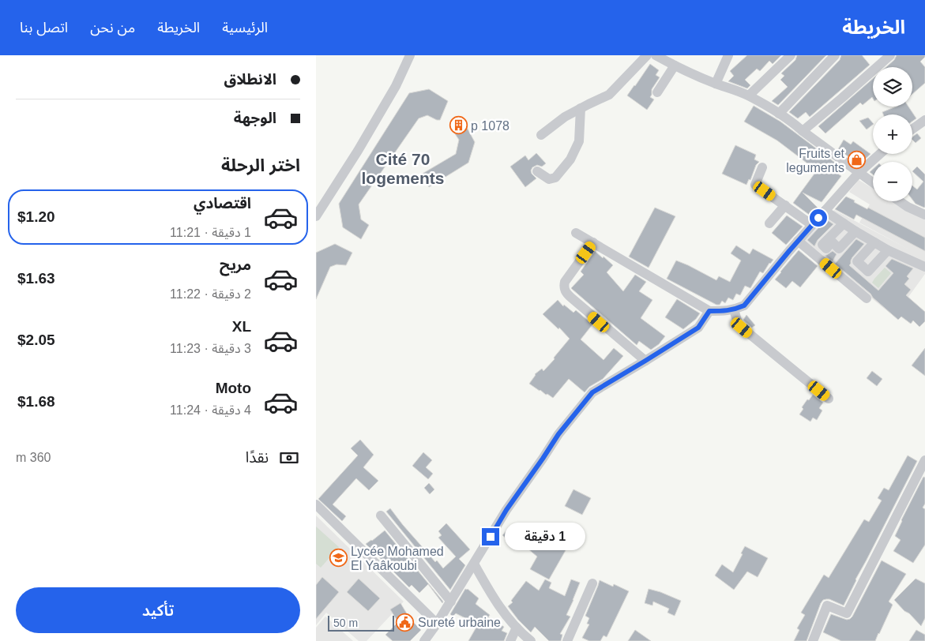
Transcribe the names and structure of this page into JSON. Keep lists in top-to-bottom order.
{
  "districts": ["Cité 70 logements"],
  "places": {
    "building": ["p 1078"],
    "shop": ["Fruits et leguments"],
    "school or university": ["Lycée Mohamed El Yaâkoubi"],
    "public building": ["Sureté urbaine"]
  },
  "scale_bar": "50 m",
  "page": {
    "header": "الخريطة",
    "nav": [
      "الرئيسية",
      "الخريطة",
      "من نحن",
      "اتصل بنا"
    ],
    "banner": ["الانطلاق", "الوجهة"],
    "map_buttons": ["+", "−"],
    "heading": "اختر الرحلة",
    "list": [
      {
        "name": "اقتصادي",
        "note": "1 دقيقة · 11:21",
        "value": "$1.20"
      },
      {
        "name": "مريح",
        "note": "2 دقيقة · 11:22",
        "value": "$1.63"
      },
      {
        "name": "XL",
        "note": "3 دقيقة · 11:23",
        "value": "$2.05"
      },
      {
        "name": "Moto",
        "note": "4 دقيقة · 11:24",
        "value": "$1.68"
      }
    ],
    "pay": ["نقدًا", "360 m"],
    "bubble": "1 دقيقة",
    "buttons": "تأكيد",
    "scale": "50 m"
  }
}
